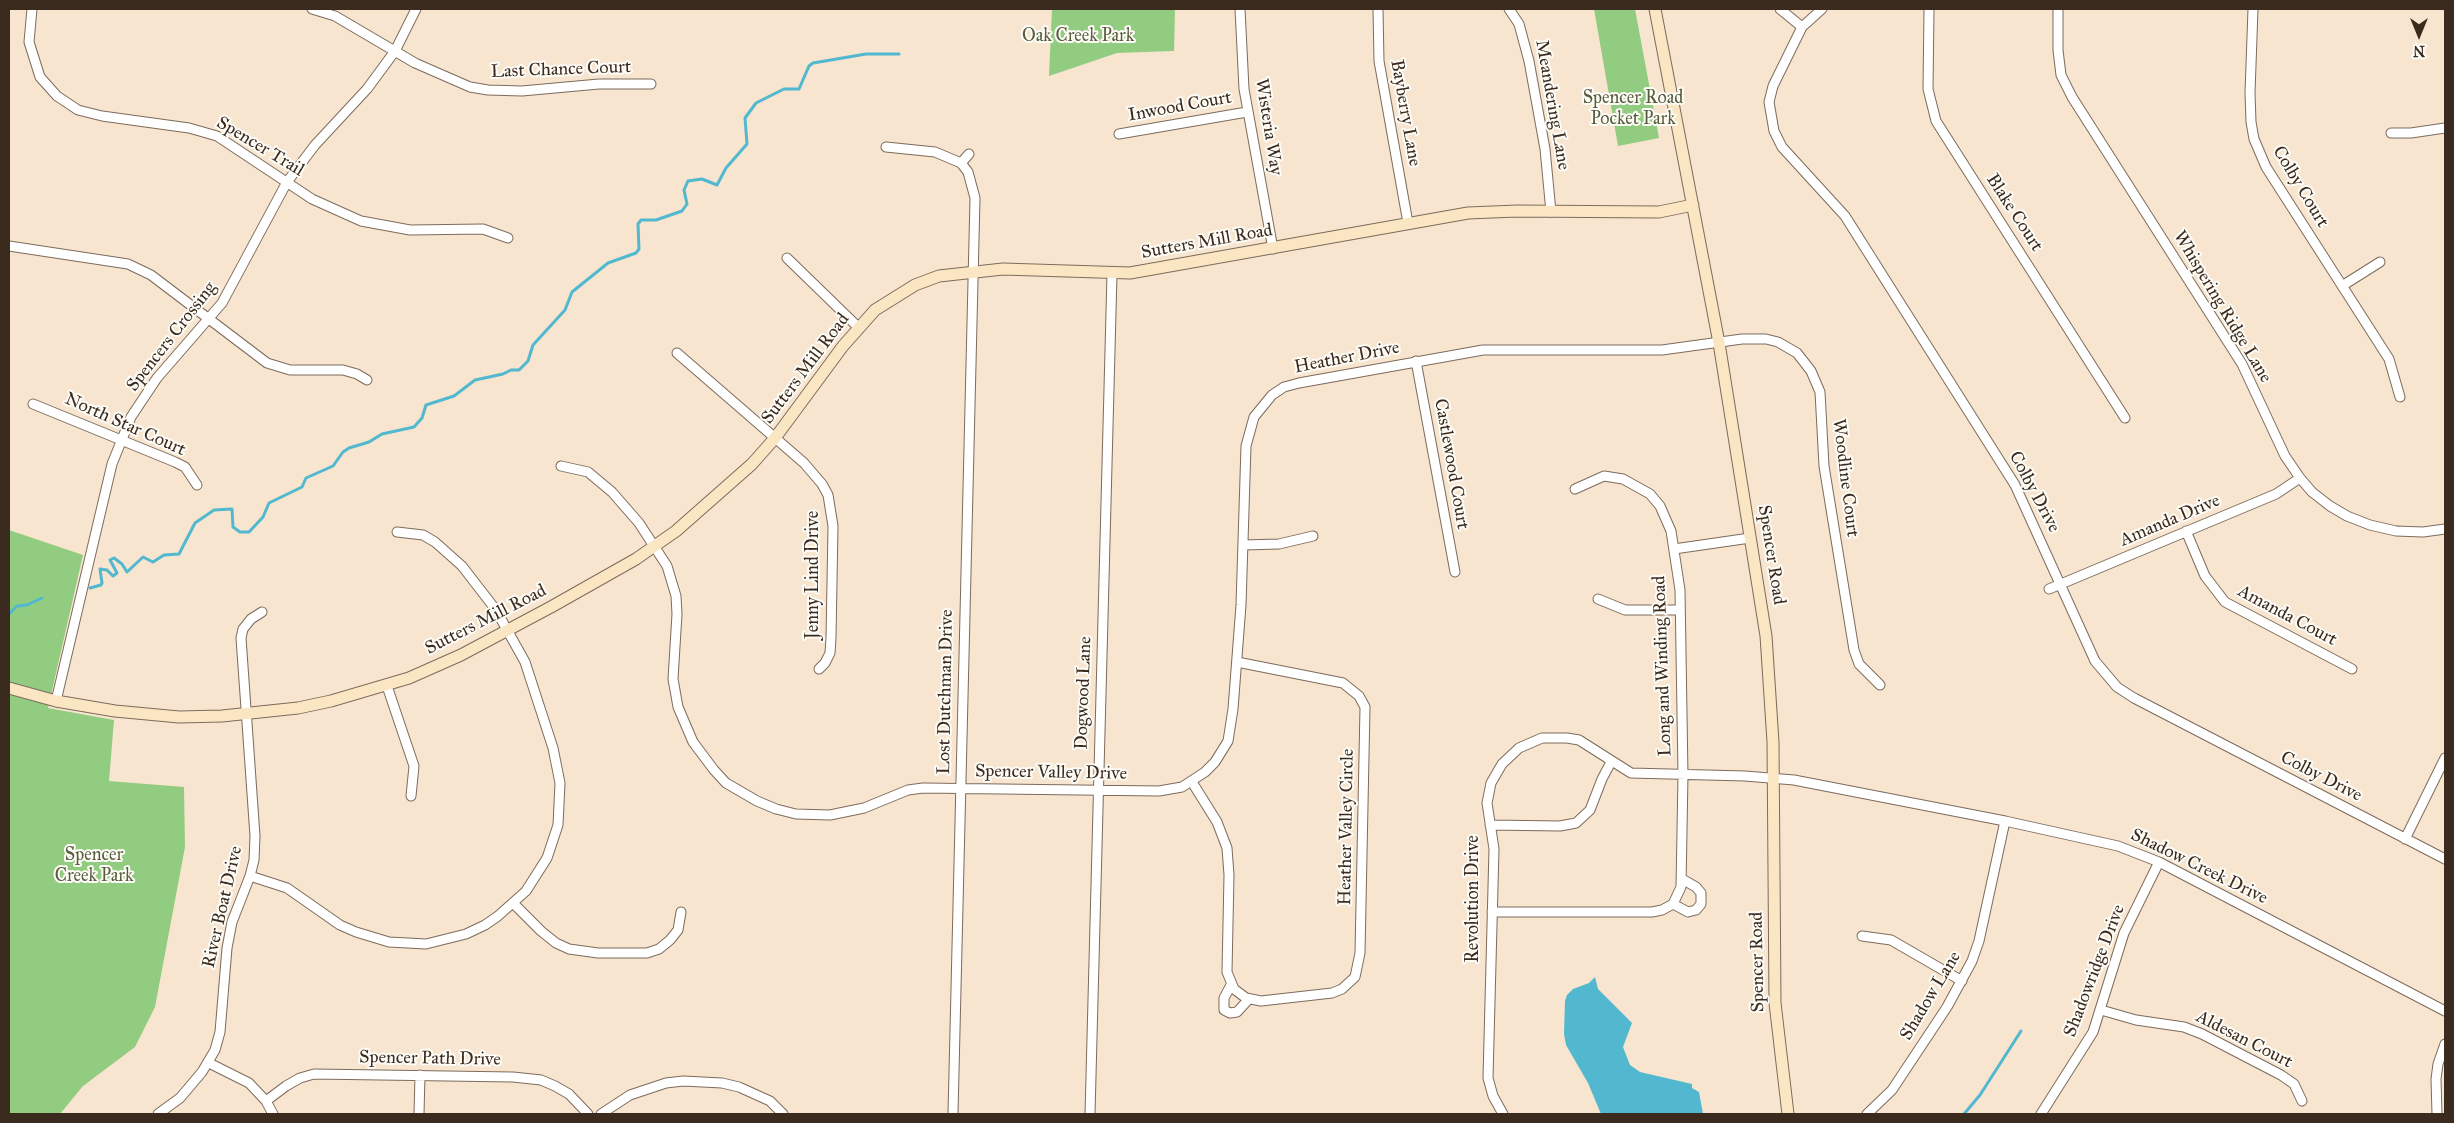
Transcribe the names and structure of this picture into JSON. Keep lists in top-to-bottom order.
{
  "streets": {
    "street": [
      "Last Chance Court",
      "Meandering Lane",
      "Inwood Court",
      "Bayberry Lane",
      "Wisteria Way",
      "Spencer Trail",
      "Colby Court",
      "Blake Court",
      "Sutters Mill Road",
      "Whispering Ridge Lane",
      "Spencers Crossing",
      "Heather Drive",
      "North Star Court",
      "Castlewood Court",
      "Woodline Court",
      "Colby Drive",
      "Amanda Drive",
      "Spencer Road",
      "Jenny Lind Drive",
      "Amanda Court",
      "Long and Winding Road",
      "Lost Dutchman Drive",
      "Dogwood Lane",
      "Spencer Valley Drive",
      "Heather Valley Circle",
      "Shadow Creek Drive",
      "Revolution Drive",
      "River Boat Drive",
      "Shadowridge Drive",
      "Shadow Lane",
      "Aldesan Court",
      "Spencer Path Drive"
    ]
  },
  "crossings": [
    ["Last Chance Court", "Spencers Crossing"],
    ["Meandering Lane", "Sutters Mill Road"],
    ["Inwood Court", "Wisteria Way"],
    ["Bayberry Lane", "Sutters Mill Road"],
    ["Wisteria Way", "Sutters Mill Road"],
    ["Spencer Trail", "Spencers Crossing"],
    ["Sutters Mill Road", "Spencers Crossing"],
    ["Sutters Mill Road", "Spencer Road"],
    ["Sutters Mill Road", "Jenny Lind Drive"],
    ["Sutters Mill Road", "Lost Dutchman Drive"],
    ["Sutters Mill Road", "Dogwood Lane"],
    ["Sutters Mill Road", "Spencer Valley Drive"],
    ["Sutters Mill Road", "River Boat Drive"],
    ["Whispering Ridge Lane", "Amanda Drive"],
    ["Spencers Crossing", "North Star Court"],
    ["Heather Drive", "Castlewood Court"],
    ["Heather Drive", "Woodline Court"],
    ["Heather Drive", "Spencer Road"],
    ["Heather Drive", "Spencer Valley Drive"],
    ["Heather Drive", "Heather Valley Circle"],
    ["Woodline Court", "Spencer Road"],
    ["Colby Drive", "Amanda Drive"],
    ["Amanda Drive", "Amanda Court"],
    ["Spencer Road", "Shadow Creek Drive"],
    ["Spencer Road", "Revolution Drive"],
    ["Long and Winding Road", "Revolution Drive"],
    ["Lost Dutchman Drive", "Spencer Valley Drive"],
    ["Dogwood Lane", "Spencer Valley Drive"],
    ["Shadow Creek Drive", "Revolution Drive"],
    ["Shadow Creek Drive", "Shadowridge Drive"],
    ["Shadow Creek Drive", "Shadow Lane"],
    ["Shadowridge Drive", "Aldesan Court"]
  ],
  "parks": ["Oak Creek Park", "Spencer Road Pocket Park", "Spencer Creek Park"],
  "north": "bottom"
}
